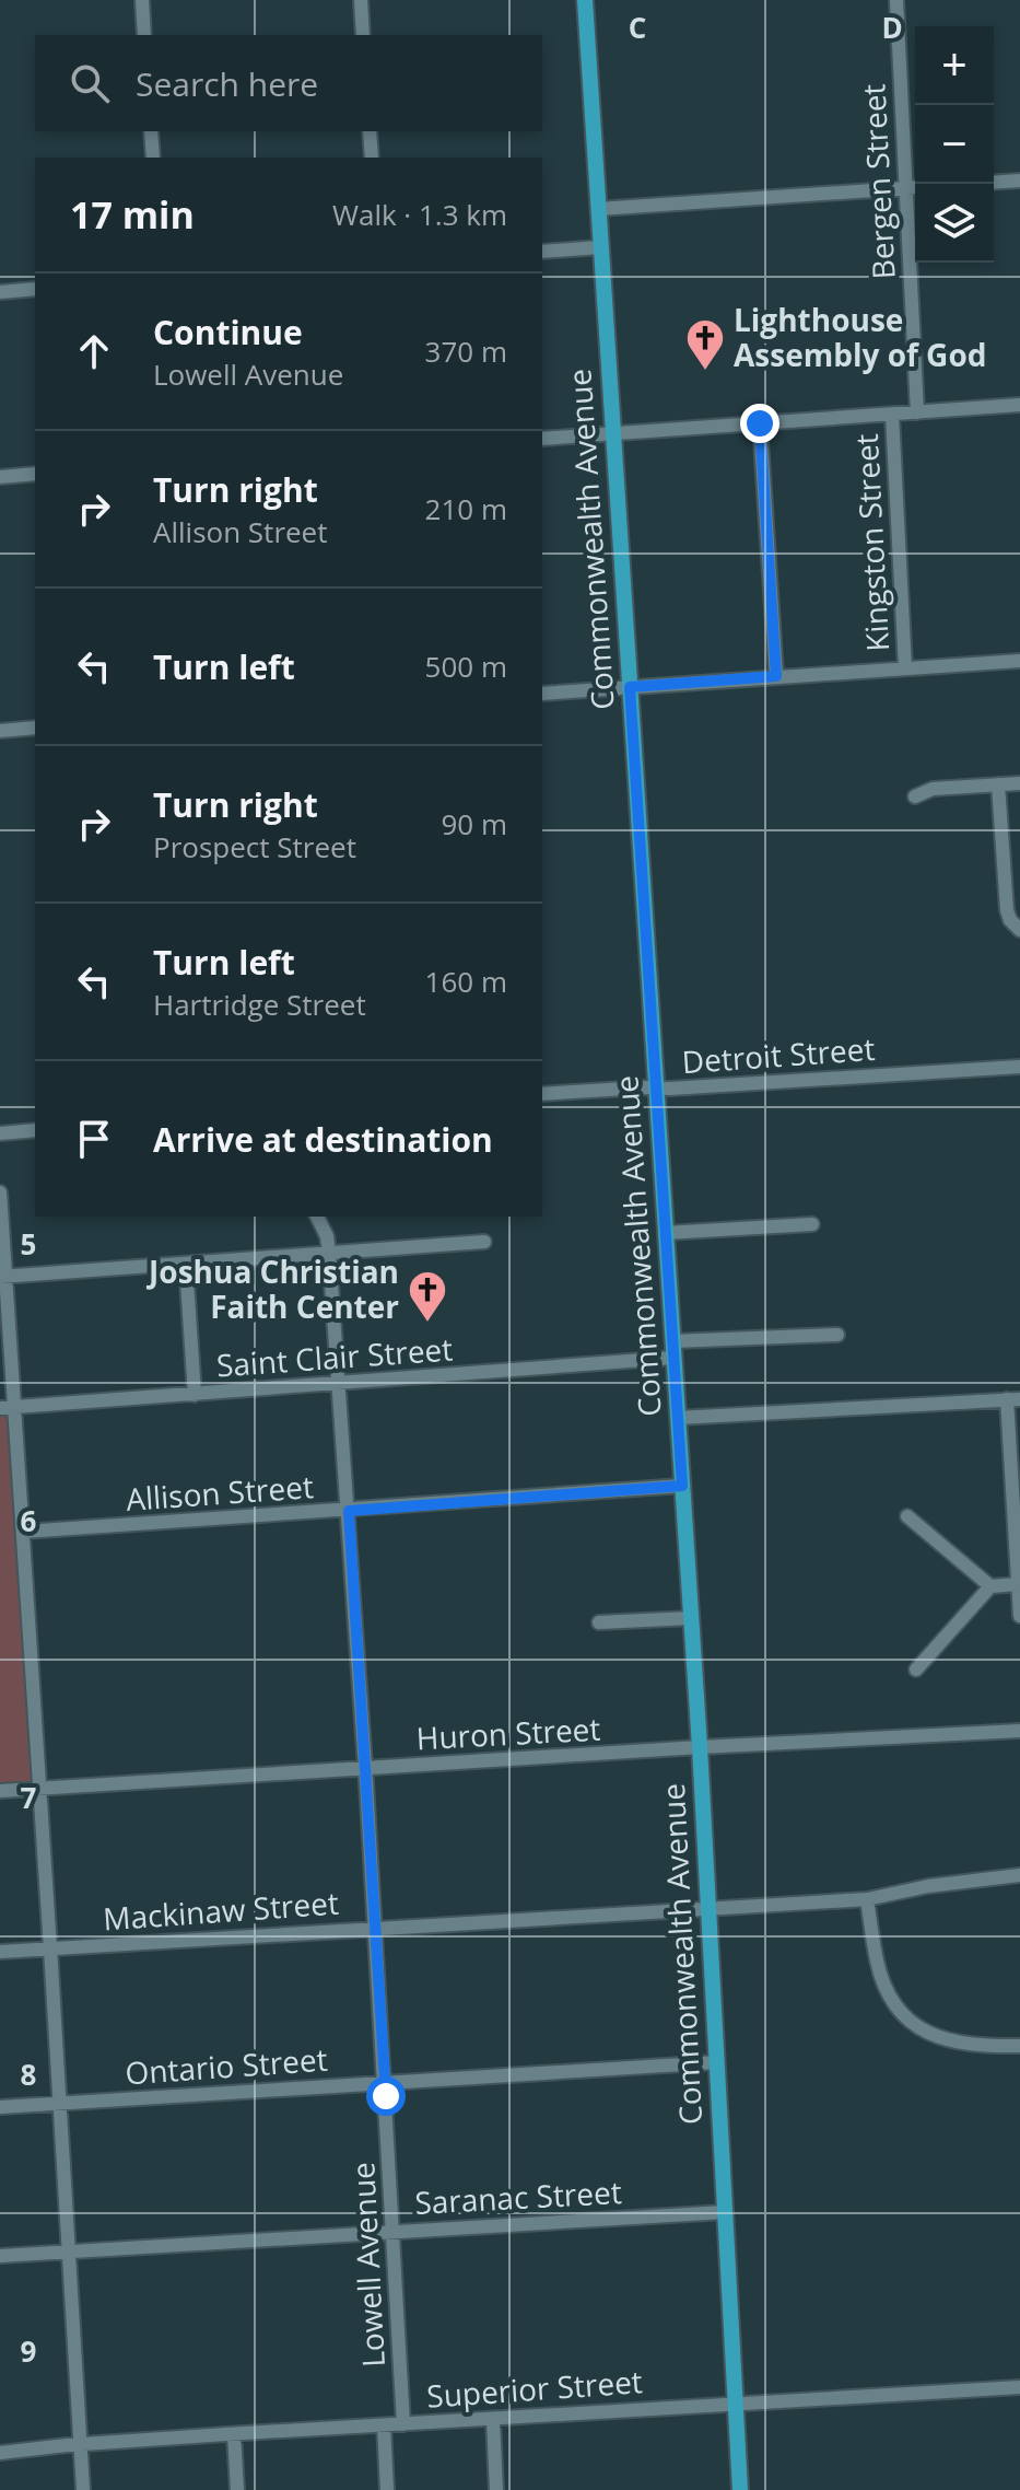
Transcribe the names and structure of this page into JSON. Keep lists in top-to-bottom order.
{
  "streets": {
    "main road": ["Commonwealth Avenue"],
    "street": [
      "Bergen Street",
      "Kingston Street",
      "Detroit Street",
      "Saint Clair Street",
      "Allison Street",
      "Huron Street",
      "Mackinaw Street",
      "Ontario Street",
      "Saranac Street",
      "Lowell Avenue",
      "Superior Street"
    ]
  },
  "crossings": [
    ["Commonwealth Avenue", "Detroit Street"],
    ["Commonwealth Avenue", "Saint Clair Street"],
    ["Commonwealth Avenue", "Allison Street"],
    ["Commonwealth Avenue", "Huron Street"],
    ["Commonwealth Avenue", "Mackinaw Street"],
    ["Commonwealth Avenue", "Ontario Street"],
    ["Commonwealth Avenue", "Saranac Street"],
    ["Commonwealth Avenue", "Superior Street"],
    ["Saint Clair Street", "Lowell Avenue"],
    ["Allison Street", "Lowell Avenue"],
    ["Huron Street", "Lowell Avenue"],
    ["Mackinaw Street", "Lowell Avenue"],
    ["Ontario Street", "Lowell Avenue"],
    ["Saranac Street", "Lowell Avenue"],
    ["Lowell Avenue", "Superior Street"]
  ],
  "places": {
    "church": ["Lighthouse Assembly of God", "Joshua Christian Faith Center"]
  },
  "page": {
    "map_buttons": ["+", "−"],
    "search": "Search here",
    "heading": ["17 min", "Walk · 1.3 km"],
    "list": [
      ["Continue", "Lowell Avenue", "370 m"],
      ["Turn right", "Allison Street", "210 m"],
      ["Turn left", "500 m"],
      ["Turn right", "Prospect Street", "90 m"],
      ["Turn left", "Hartridge Street", "160 m"],
      "Arrive at destination"
    ]
  },
  "grid": {
    "columns": ["C", "D"],
    "rows": [
      "5",
      "6",
      "7",
      "8",
      "9"
    ]
  }
}
